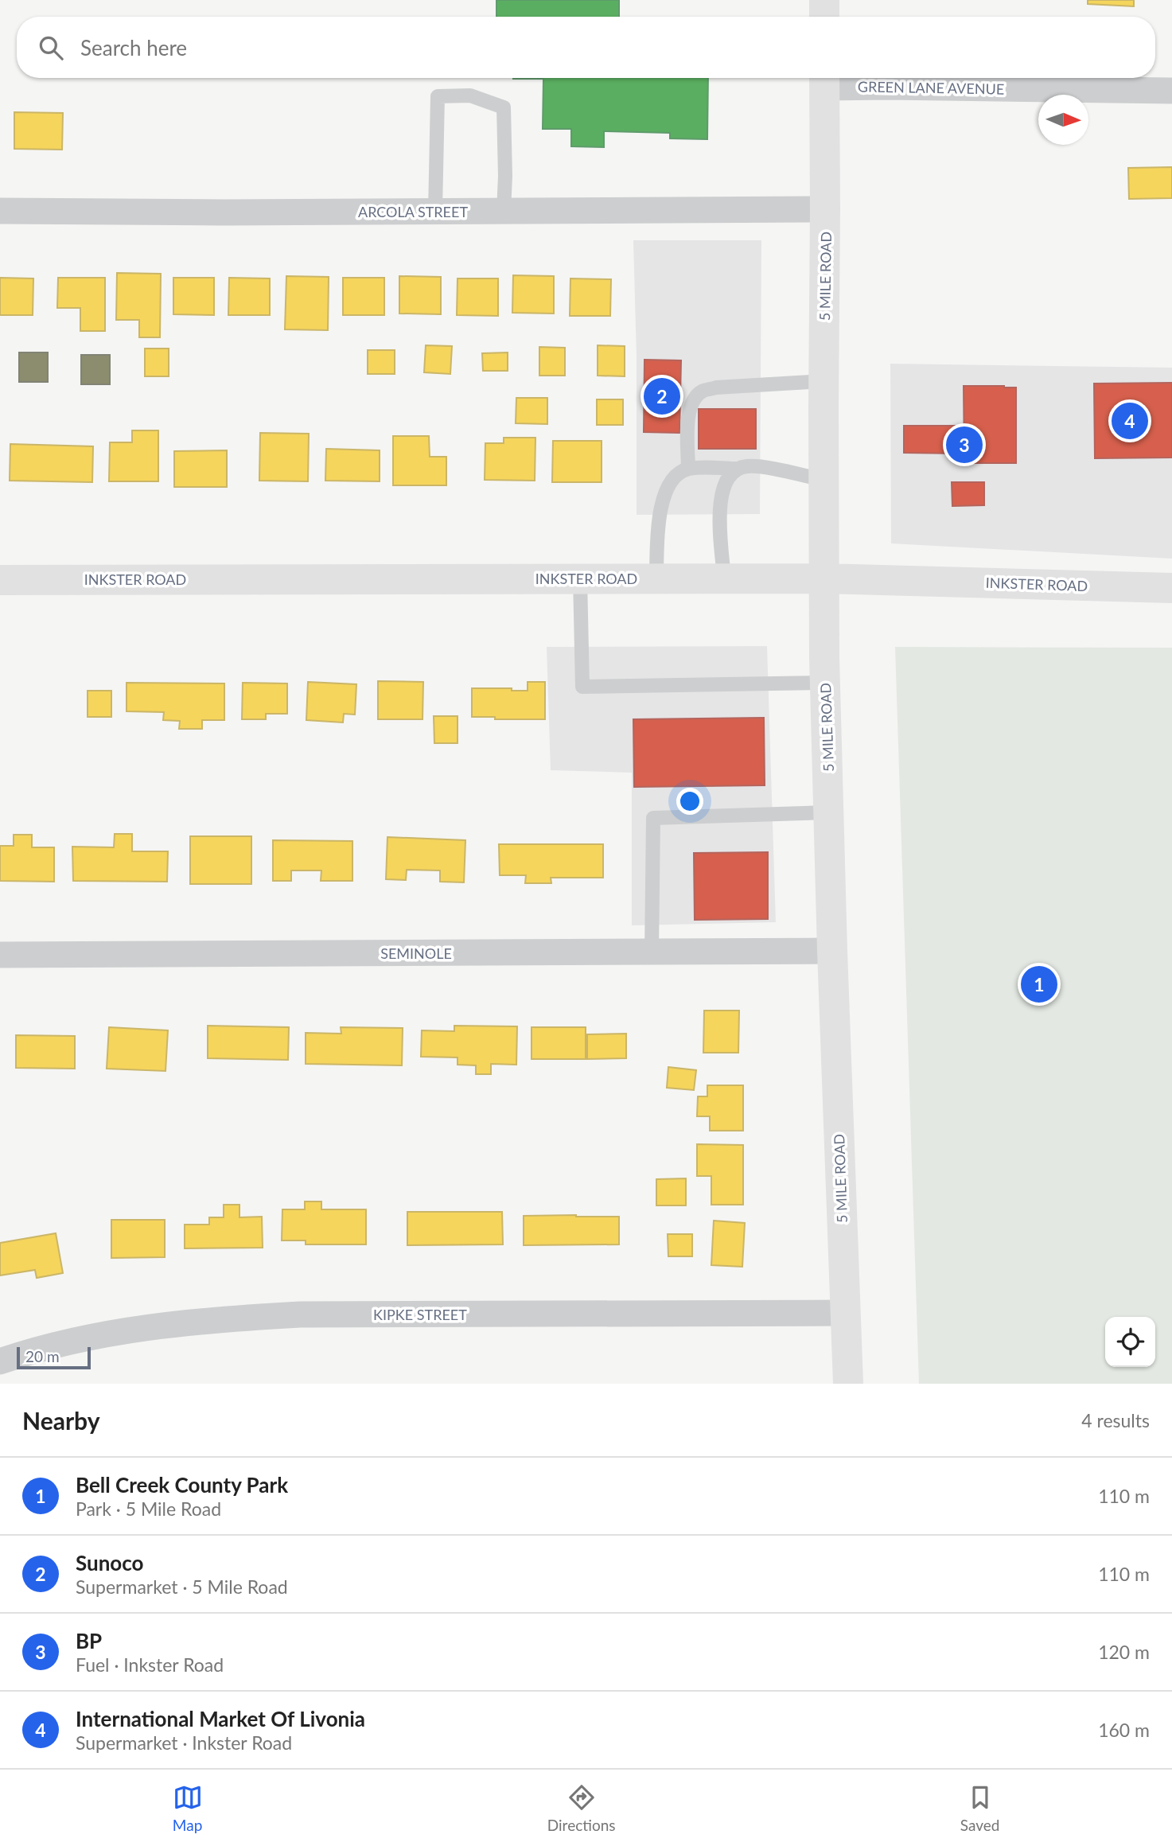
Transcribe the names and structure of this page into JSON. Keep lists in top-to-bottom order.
{
  "streets": {
    "main road": ["5 MILE ROAD", "INKSTER ROAD"],
    "street": [
      "GREEN LANE AVENUE",
      "ARCOLA STREET",
      "SEMINOLE",
      "KIPKE STREET"
    ]
  },
  "crossings": [
    ["GREEN LANE AVENUE", "5 MILE ROAD"],
    ["ARCOLA STREET", "5 MILE ROAD"],
    ["5 MILE ROAD", "INKSTER ROAD"],
    ["5 MILE ROAD", "SEMINOLE"],
    ["5 MILE ROAD", "KIPKE STREET"]
  ],
  "scale_bar": "20 m",
  "north": "right",
  "page": {
    "search": "Search here",
    "pins": [
      "2",
      "4",
      "3",
      "1"
    ],
    "scale": "20 m",
    "heading": ["Nearby", "4 results"],
    "list": [
      {
        "mark": "1",
        "name": "Bell Creek County Park",
        "note": "Park · 5 Mile Road",
        "value": "110 m"
      },
      {
        "mark": "2",
        "name": "Sunoco",
        "note": "Supermarket · 5 Mile Road",
        "value": "110 m"
      },
      {
        "mark": "3",
        "name": "BP",
        "note": "Fuel · Inkster Road",
        "value": "120 m"
      },
      {
        "mark": "4",
        "name": "International Market Of Livonia",
        "note": "Supermarket · Inkster Road",
        "value": "160 m"
      }
    ],
    "nav": ["Map", "Directions", "Saved"]
  }
}
